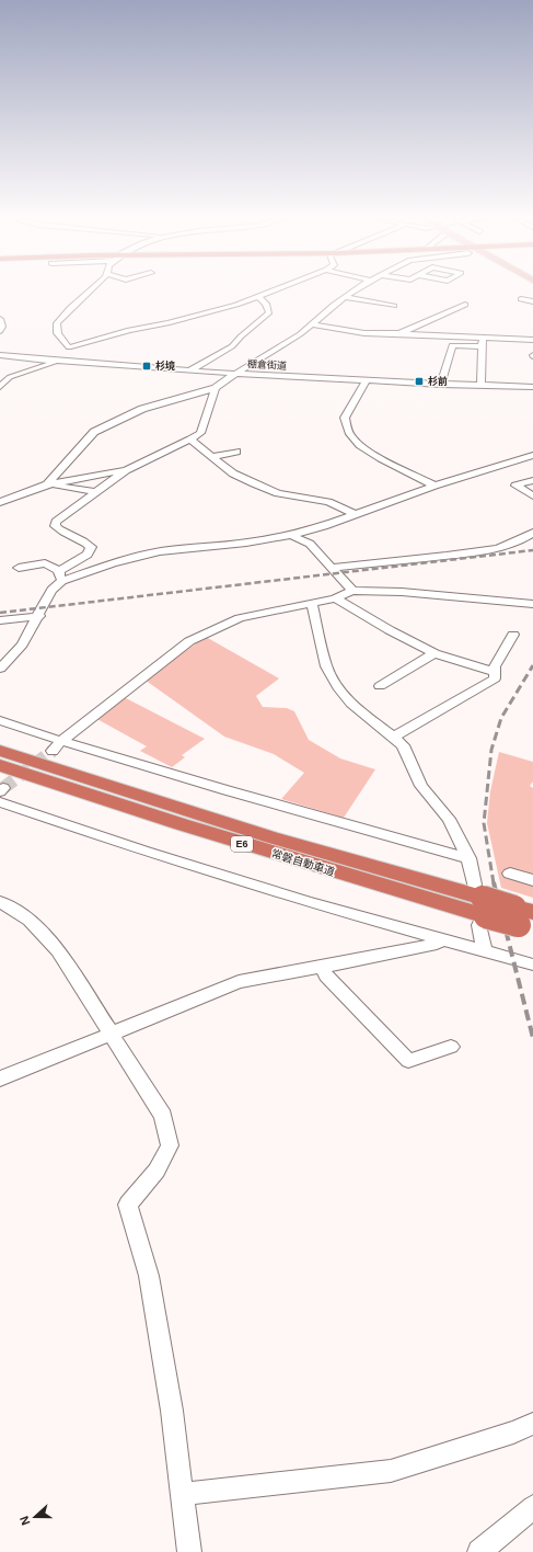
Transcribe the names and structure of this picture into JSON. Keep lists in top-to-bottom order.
{
  "streets": {
    "highway": ["E6", "常磐自動車道"],
    "street": ["棚倉街道"]
  },
  "places": {
    "transit": ["杉境", "杉前"]
  },
  "north": "left"
}
